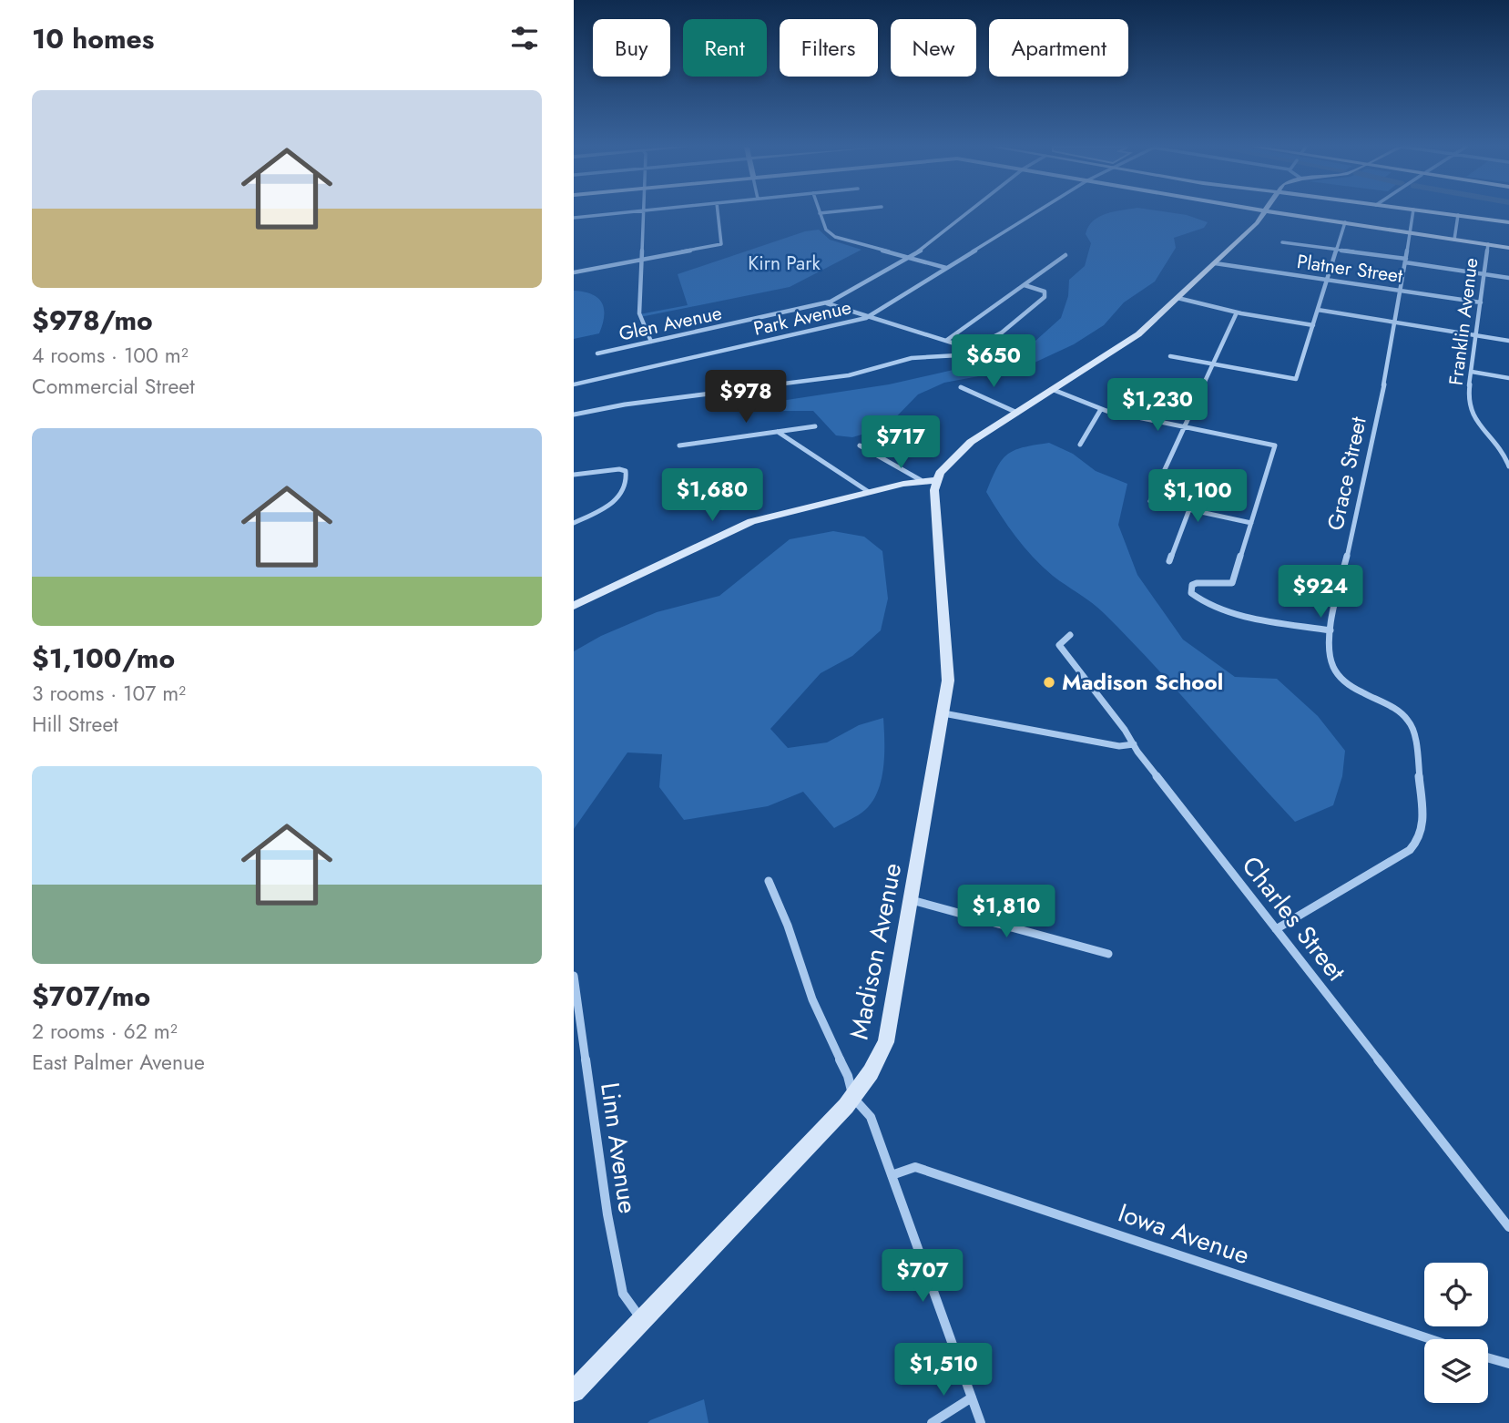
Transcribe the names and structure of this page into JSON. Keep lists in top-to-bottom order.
{
  "streets": {
    "main road": ["Madison Avenue"],
    "street": [
      "Platner Street",
      "Park Avenue",
      "Franklin Avenue",
      "Glen Avenue",
      "Grace Street",
      "Charles Street",
      "Linn Avenue",
      "Iowa Avenue"
    ]
  },
  "crossings": [
    ["Platner Street", "Franklin Avenue"],
    ["Platner Street", "Grace Street"],
    ["Grace Street", "Charles Street"],
    ["Madison Avenue", "Linn Avenue"]
  ],
  "parks": ["Kirn Park"],
  "places": ["Madison School"],
  "page": {
    "heading": "10 homes",
    "chip": [
      "Buy",
      "Rent",
      "Filters",
      "New",
      "Apartment"
    ],
    "list": [
      {
        "name": "$978/mo",
        "note": "4 rooms · 100 m² · Commercial Street"
      },
      {
        "name": "$1,100/mo",
        "note": "3 rooms · 107 m² · Hill Street"
      },
      {
        "name": "$707/mo",
        "note": "2 rooms · 62 m² · East Palmer Avenue"
      }
    ],
    "price": [
      "$650",
      "$978",
      "$1,230",
      "$717",
      "$1,680",
      "$1,100",
      "$924",
      "$1,810",
      "$707",
      "$1,510"
    ]
  }
}
